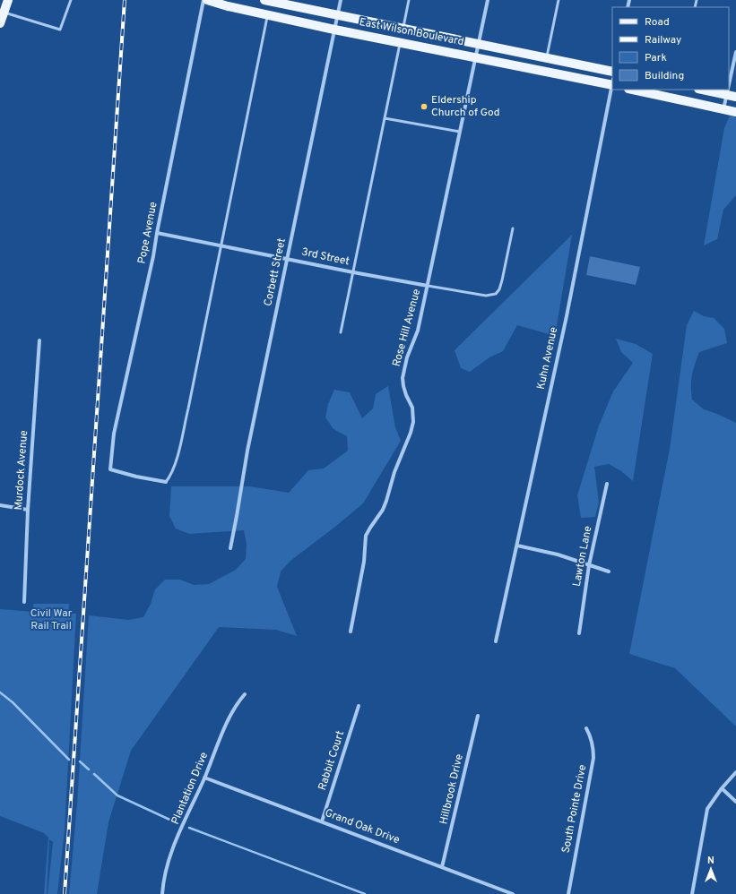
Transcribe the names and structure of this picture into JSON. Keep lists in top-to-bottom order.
{
  "streets": {
    "main road": ["East Wilson Boulevard"],
    "street": [
      "Pope Avenue",
      "3rd Street",
      "Corbett Street",
      "Rose Hill Avenue",
      "Kuhn Avenue",
      "Murdock Avenue",
      "Lawton Lane",
      "Rabbit Court",
      "Plantation Drive",
      "Hillbrook Drive",
      "South Pointe Drive",
      "Grand Oak Drive"
    ]
  },
  "crossings": [
    ["East Wilson Boulevard", "Corbett Street"],
    ["East Wilson Boulevard", "Rose Hill Avenue"],
    ["Pope Avenue", "3rd Street"],
    ["3rd Street", "Corbett Street"],
    ["3rd Street", "Rose Hill Avenue"],
    ["Rabbit Court", "Grand Oak Drive"],
    ["Plantation Drive", "Grand Oak Drive"],
    ["Hillbrook Drive", "Grand Oak Drive"]
  ],
  "parks": ["Civil War Rail Trail"],
  "places": ["Eldership Church of God"],
  "legend": [
    "Road",
    "Railway",
    "Park",
    "Building"
  ],
  "north": "top"
}
